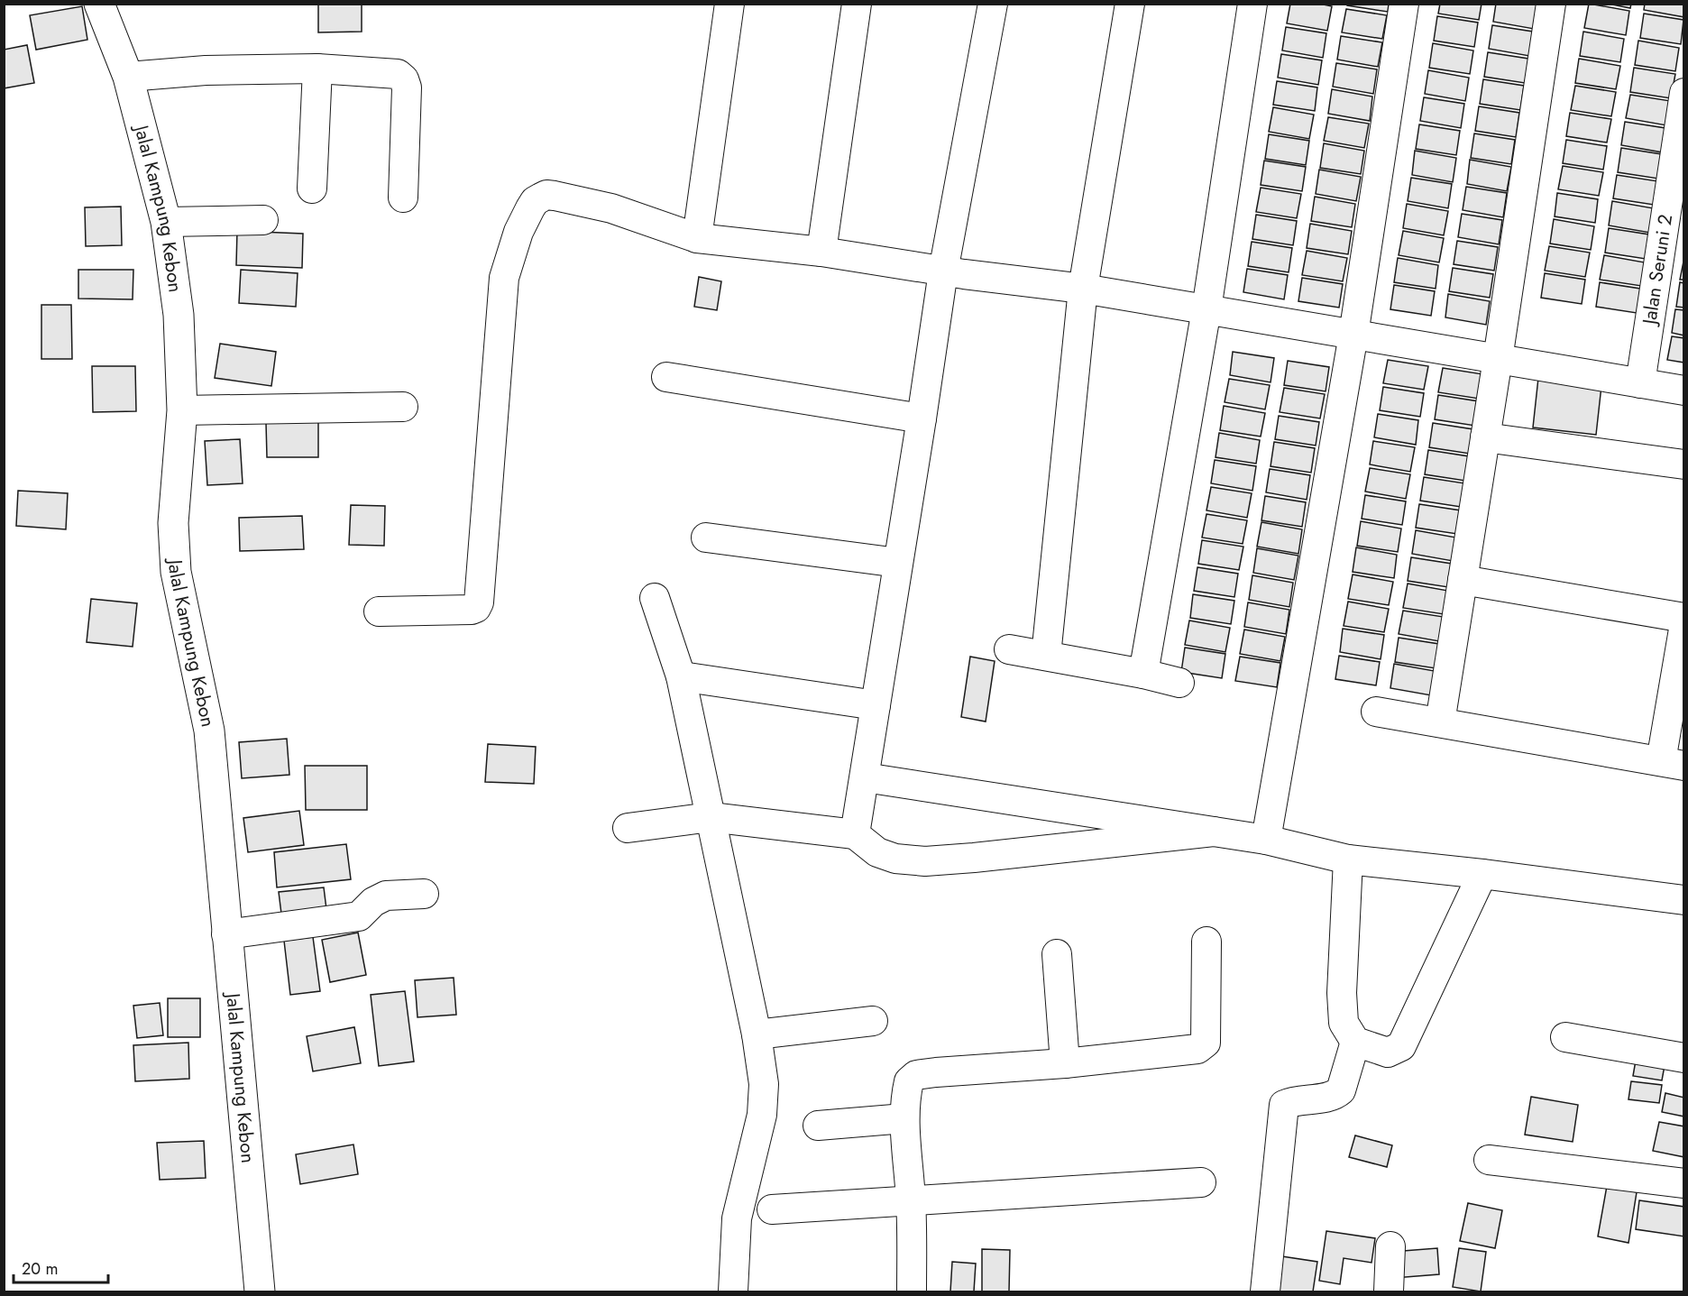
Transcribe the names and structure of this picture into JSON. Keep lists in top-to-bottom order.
{
  "streets": {
    "street": ["Jalal Kampung Kebon", "Jalan Seruni 2"]
  },
  "scale_bar": "20 m"
}
